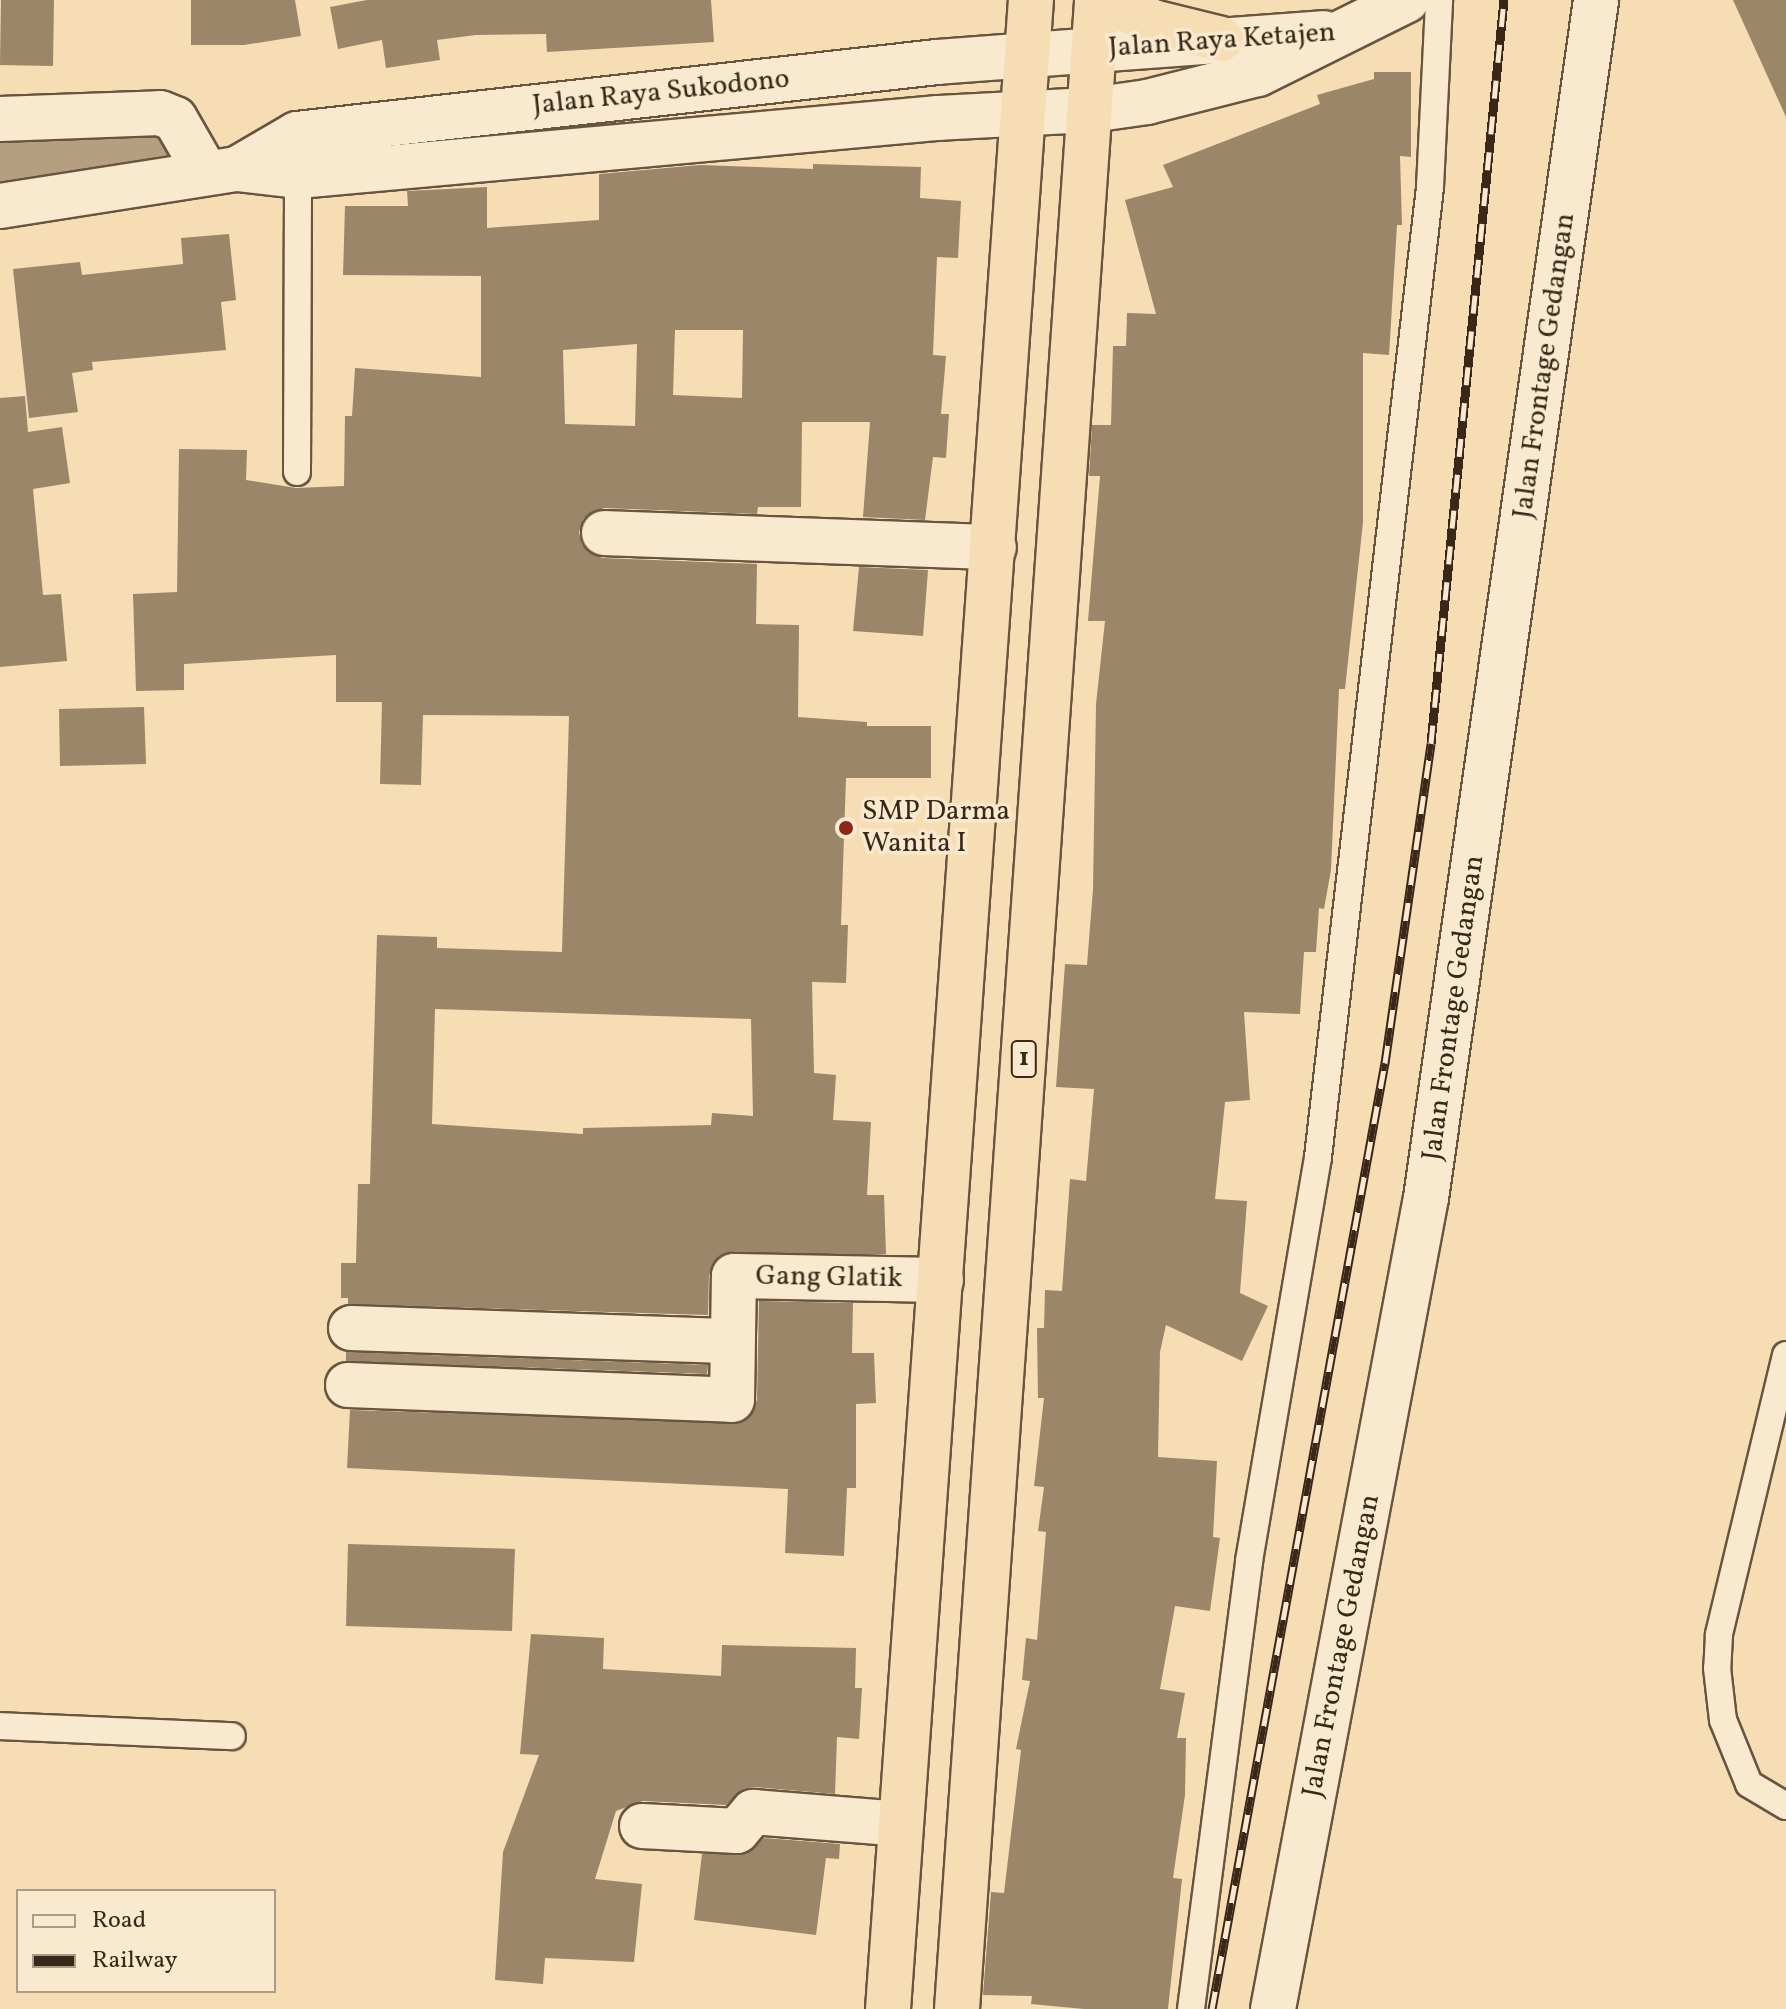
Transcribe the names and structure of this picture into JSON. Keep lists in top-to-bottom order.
{
  "streets": {
    "highway": ["1"],
    "street": [
      "Jalan Raya Ketajen",
      "Jalan Raya Sukodono",
      "Jalan Frontage Gedangan",
      "Gang Glatik"
    ]
  },
  "crossings": [
    ["Jalan Raya Ketajen", "Jalan Raya Sukodono"],
    ["Jalan Raya Ketajen", "1"],
    ["Jalan Raya Sukodono", "1"]
  ],
  "places": ["SMP Darma Wanita I"],
  "legend": ["Road", "Railway"]
}
